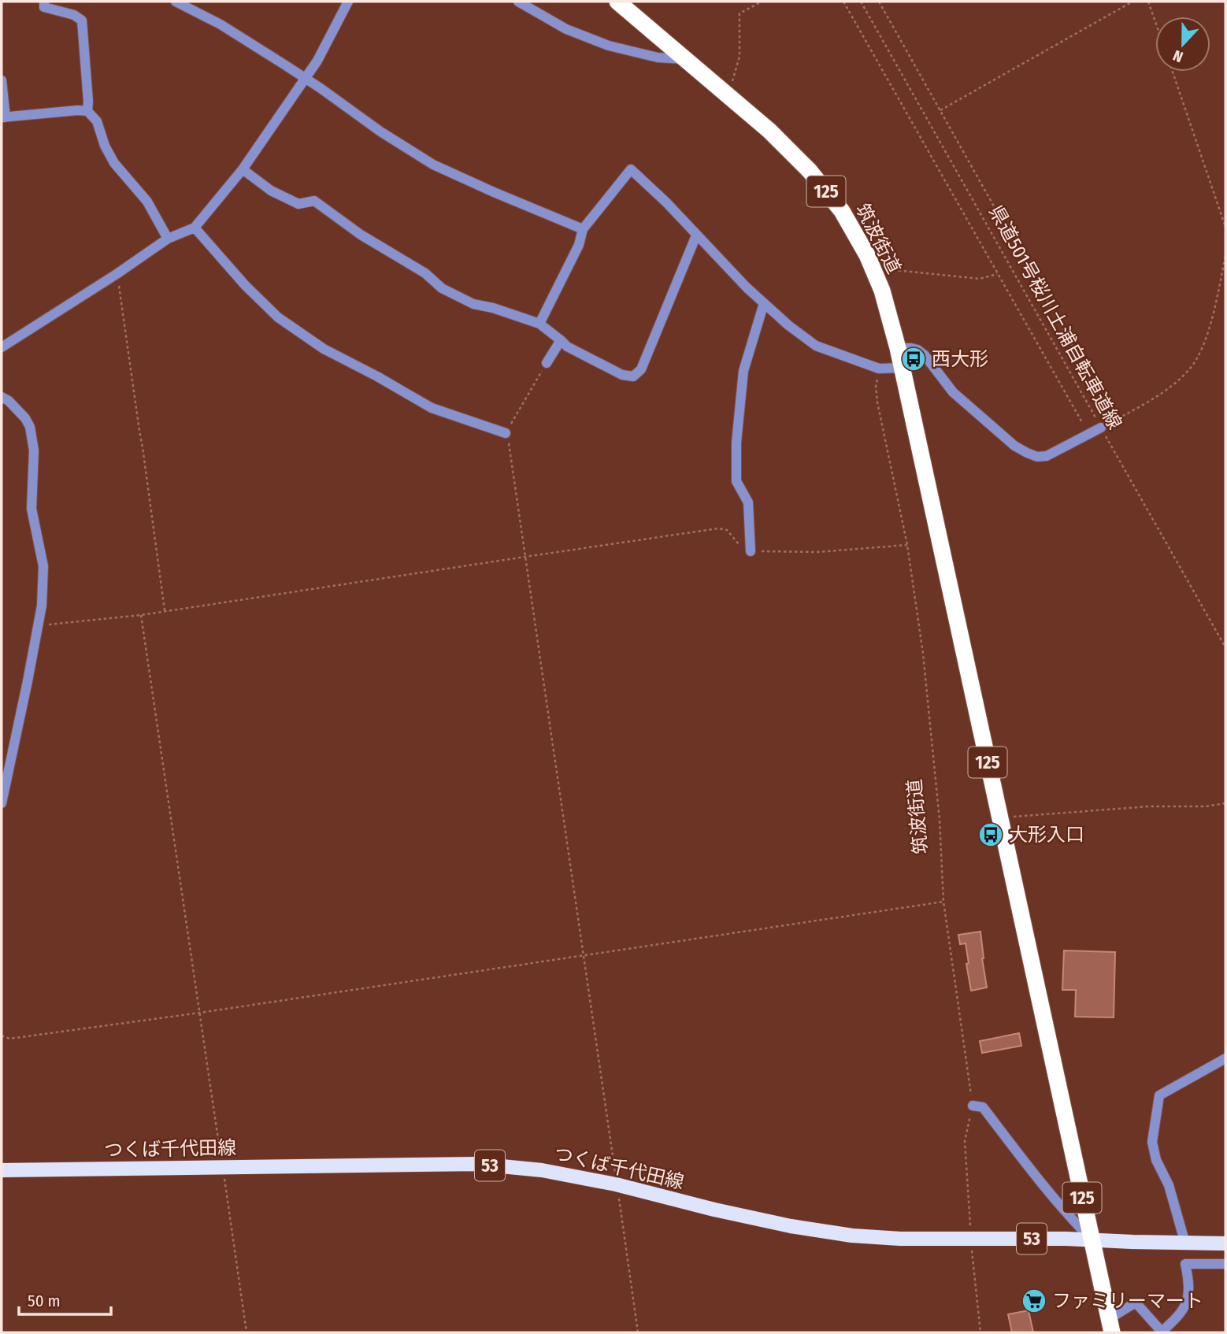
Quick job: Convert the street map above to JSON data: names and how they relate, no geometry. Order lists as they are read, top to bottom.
{
  "streets": {
    "highway": ["125", "筑波街道"],
    "main road": ["つくば千代田線", "53"],
    "path": ["県道501号桜川土浦自転車道線"]
  },
  "crossings": [
    ["筑波街道", "つくば千代田線"]
  ],
  "places": {
    "bus stop": ["西大形", "大形入口"],
    "supermarket": ["ファミリーマート"]
  },
  "scale_bar": "50 m",
  "north": "bottom"
}
